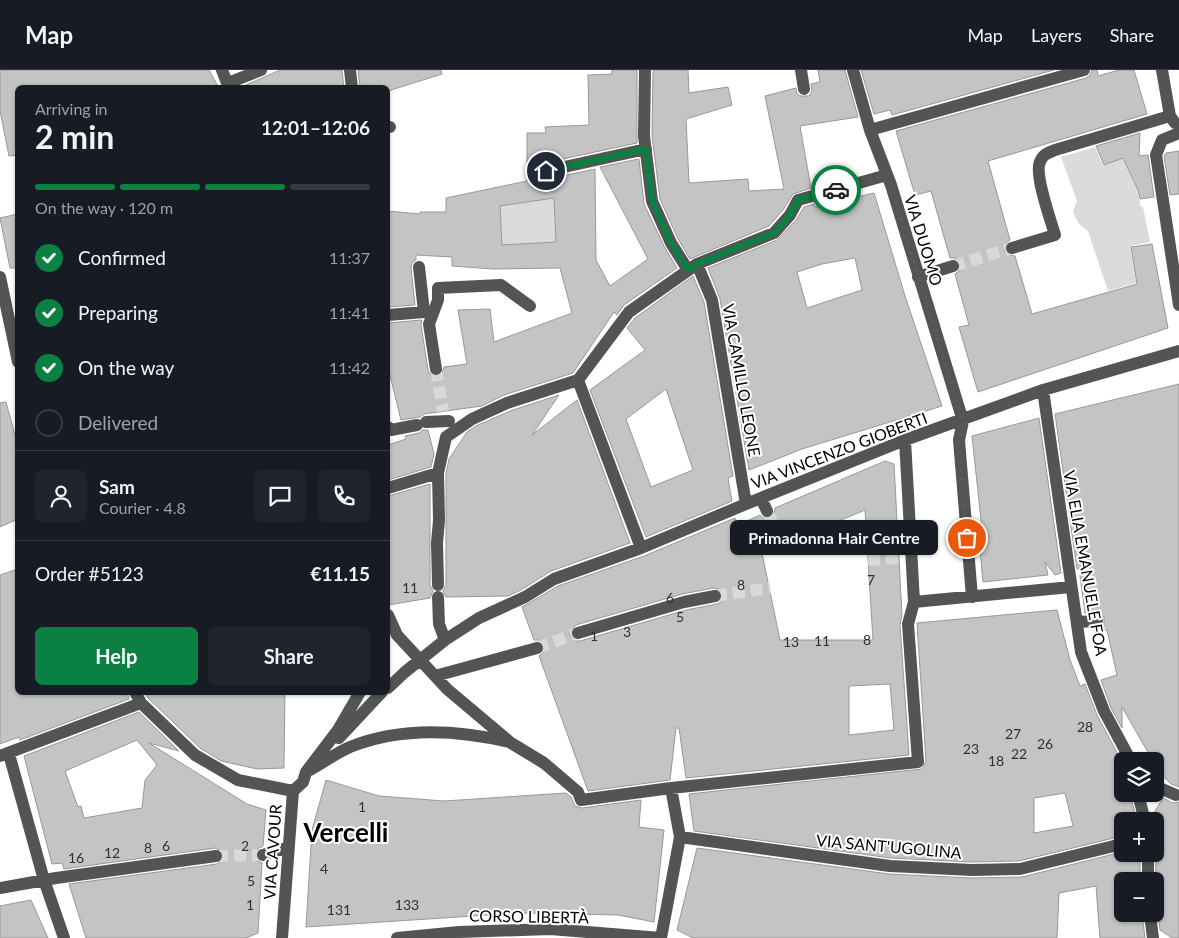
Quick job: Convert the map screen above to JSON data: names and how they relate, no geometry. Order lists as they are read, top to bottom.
{
  "streets": {
    "street": [
      "VIA DUOMO",
      "VIA CAMILLO LEONE",
      "VIA VINCENZO GIOBERTI",
      "VIA ELIA EMANUELE FOA",
      "VIA SANT'UGOLINA",
      "VIA CAVOUR",
      "CORSO LIBERTÀ"
    ]
  },
  "crossings": [
    ["VIA DUOMO", "VIA VINCENZO GIOBERTI"],
    ["VIA CAMILLO LEONE", "VIA VINCENZO GIOBERTI"],
    ["VIA VINCENZO GIOBERTI", "VIA ELIA EMANUELE FOA"]
  ],
  "districts": ["Vercelli"],
  "places": ["Primadonna Hair Centre"],
  "house_numbers": [
    "7",
    "8",
    "11",
    "6",
    "5",
    "3",
    "1",
    "8",
    "11",
    "13",
    "28",
    "27",
    "26",
    "23",
    "22",
    "18",
    "1",
    "6",
    "2",
    "8",
    "12",
    "16",
    "4",
    "5",
    "1",
    "133",
    "131"
  ],
  "page": {
    "header": "Map",
    "nav": ["Map", "Layers", "Share"],
    "heading": ["2 min", "Arriving in", "12:01–12:06"],
    "panel": [
      "Sam",
      "Courier · 4.8",
      "Order #5123",
      "€11.15"
    ],
    "bar": "On the way · 120 m",
    "list": [
      ["Confirmed", "11:37"],
      ["Preparing", "11:41"],
      ["On the way", "11:42"],
      "Delivered"
    ],
    "bubble": "Primadonna Hair Centre",
    "buttons": ["Help", "Share"],
    "map_buttons": ["+", "−"]
  }
}
